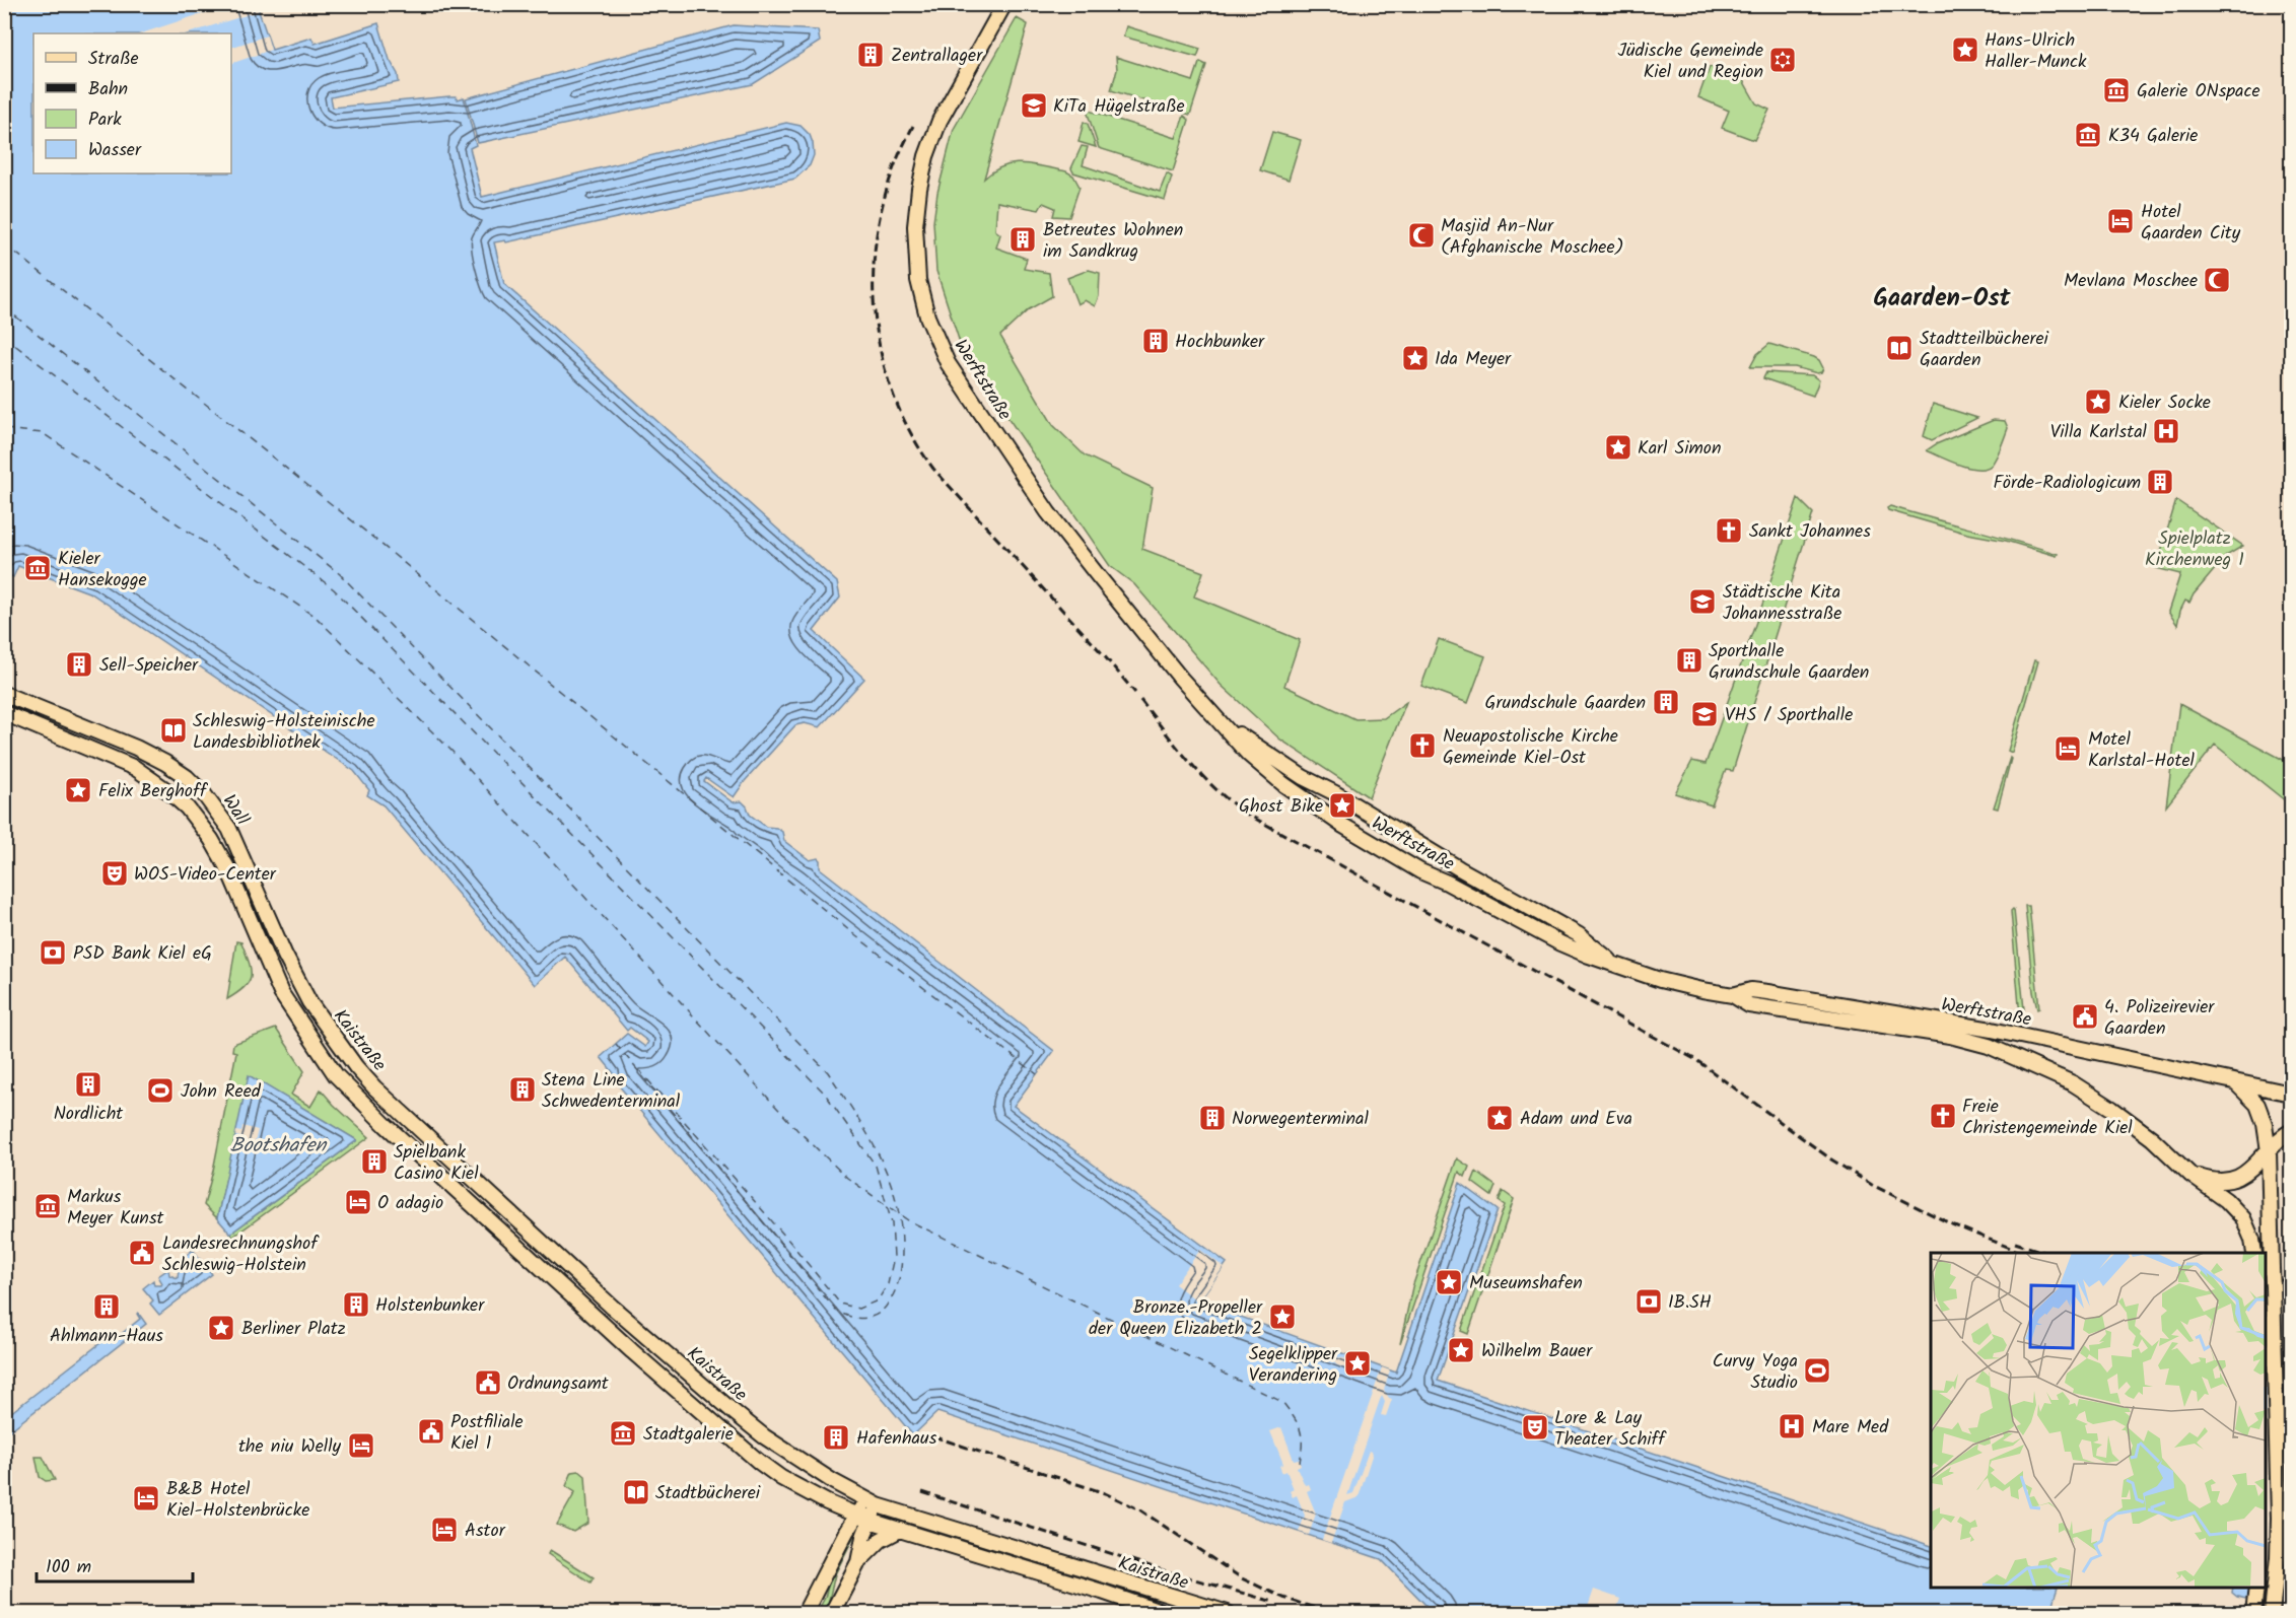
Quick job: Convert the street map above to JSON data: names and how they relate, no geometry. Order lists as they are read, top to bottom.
{
  "streets": {
    "main road": ["Werftstraße", "Wall", "Kaistraße"]
  },
  "crossings": [
    ["Wall", "Kaistraße"]
  ],
  "districts": ["Gaarden-Ost"],
  "water": ["Bootshafen"],
  "parks": ["Spielplatz Kirchenweg 1"],
  "places": {
    "place": [
      "Hans-Ulrich Haller-Munck",
      "Ida Meyer",
      "Kieler Socke",
      "Karl Simon",
      "Felix Berghoff",
      "Ghost Bike",
      "Adam und Eva",
      "Museumshafen",
      "Bronze.-Propeller der Queen Elizabeth 2",
      "Berliner Platz",
      "Wilhelm Bauer",
      "Segelklipper Verandering"
    ],
    "building": [
      "Zentrallager",
      "Betreutes Wohnen im Sandkrug",
      "Hochbunker",
      "Förde-Radiologicum",
      "Sporthalle Grundschule Gaarden",
      "Sell-Speicher",
      "Grundschule Gaarden",
      "Nordlicht",
      "Stena Line Schwedenterminal",
      "Norwegenterminal",
      "Spielbank Casino Kiel",
      "Holstenbunker",
      "Ahlmann-Haus",
      "Hafenhaus"
    ],
    "synagogue": ["Jüdische Gemeinde Kiel und Region"],
    "museum": [
      "Galerie ONspace",
      "K34 Galerie",
      "Kieler Hansekogge",
      "Markus Meyer Kunst",
      "Stadtgalerie"
    ],
    "school or university": ["KiTa Hügelstraße", "Städtische Kita Johannesstraße", "VHS / Sporthalle"],
    "hotel": [
      "Hotel Gaarden City",
      "Motel Karlstal-Hotel",
      "O adagio",
      "the niu Welly",
      "B&B Hotel Kiel-Holstenbrücke",
      "Astor"
    ],
    "mosque": ["Masjid An-Nur (Afghanische Moschee)", "Mevlana Moschee"],
    "library": ["Stadtteilbücherei Gaarden", "Schleswig-Holsteinische Landesbibliothek", "Stadtbücherei"],
    "hospital": ["Villa Karlstal", "Mare Med"],
    "church": ["Sankt Johannes", "Neuapostolische Kirche Gemeinde Kiel-Ost", "Freie Christengemeinde Kiel"],
    "theatre": ["WOS-Video-Center", "Lore & Lay Theater Schiff"],
    "bank": ["PSD Bank Kiel eG", "IB.SH"],
    "public building": [
      "4. Polizeirevier Gaarden",
      "Landesrechnungshof Schleswig-Holstein",
      "Ordnungsamt",
      "Postfiliale Kiel 1"
    ],
    "sports": ["John Reed", "Curvy Yoga Studio"]
  },
  "legend": [
    "Straße",
    "Bahn",
    "Park",
    "Wasser"
  ],
  "scale_bar": "100 m"
}
